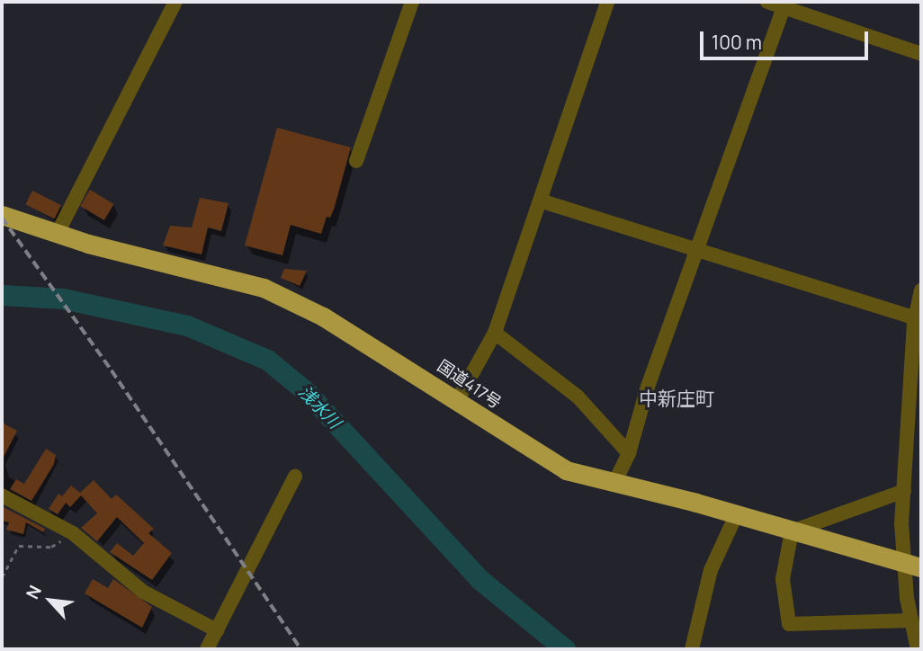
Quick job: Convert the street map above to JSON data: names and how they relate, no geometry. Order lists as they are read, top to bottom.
{
  "streets": {
    "highway": ["国道417号"]
  },
  "districts": ["中新庄町"],
  "water": ["浅水川"],
  "scale_bar": "100 m",
  "north": "top left"
}
